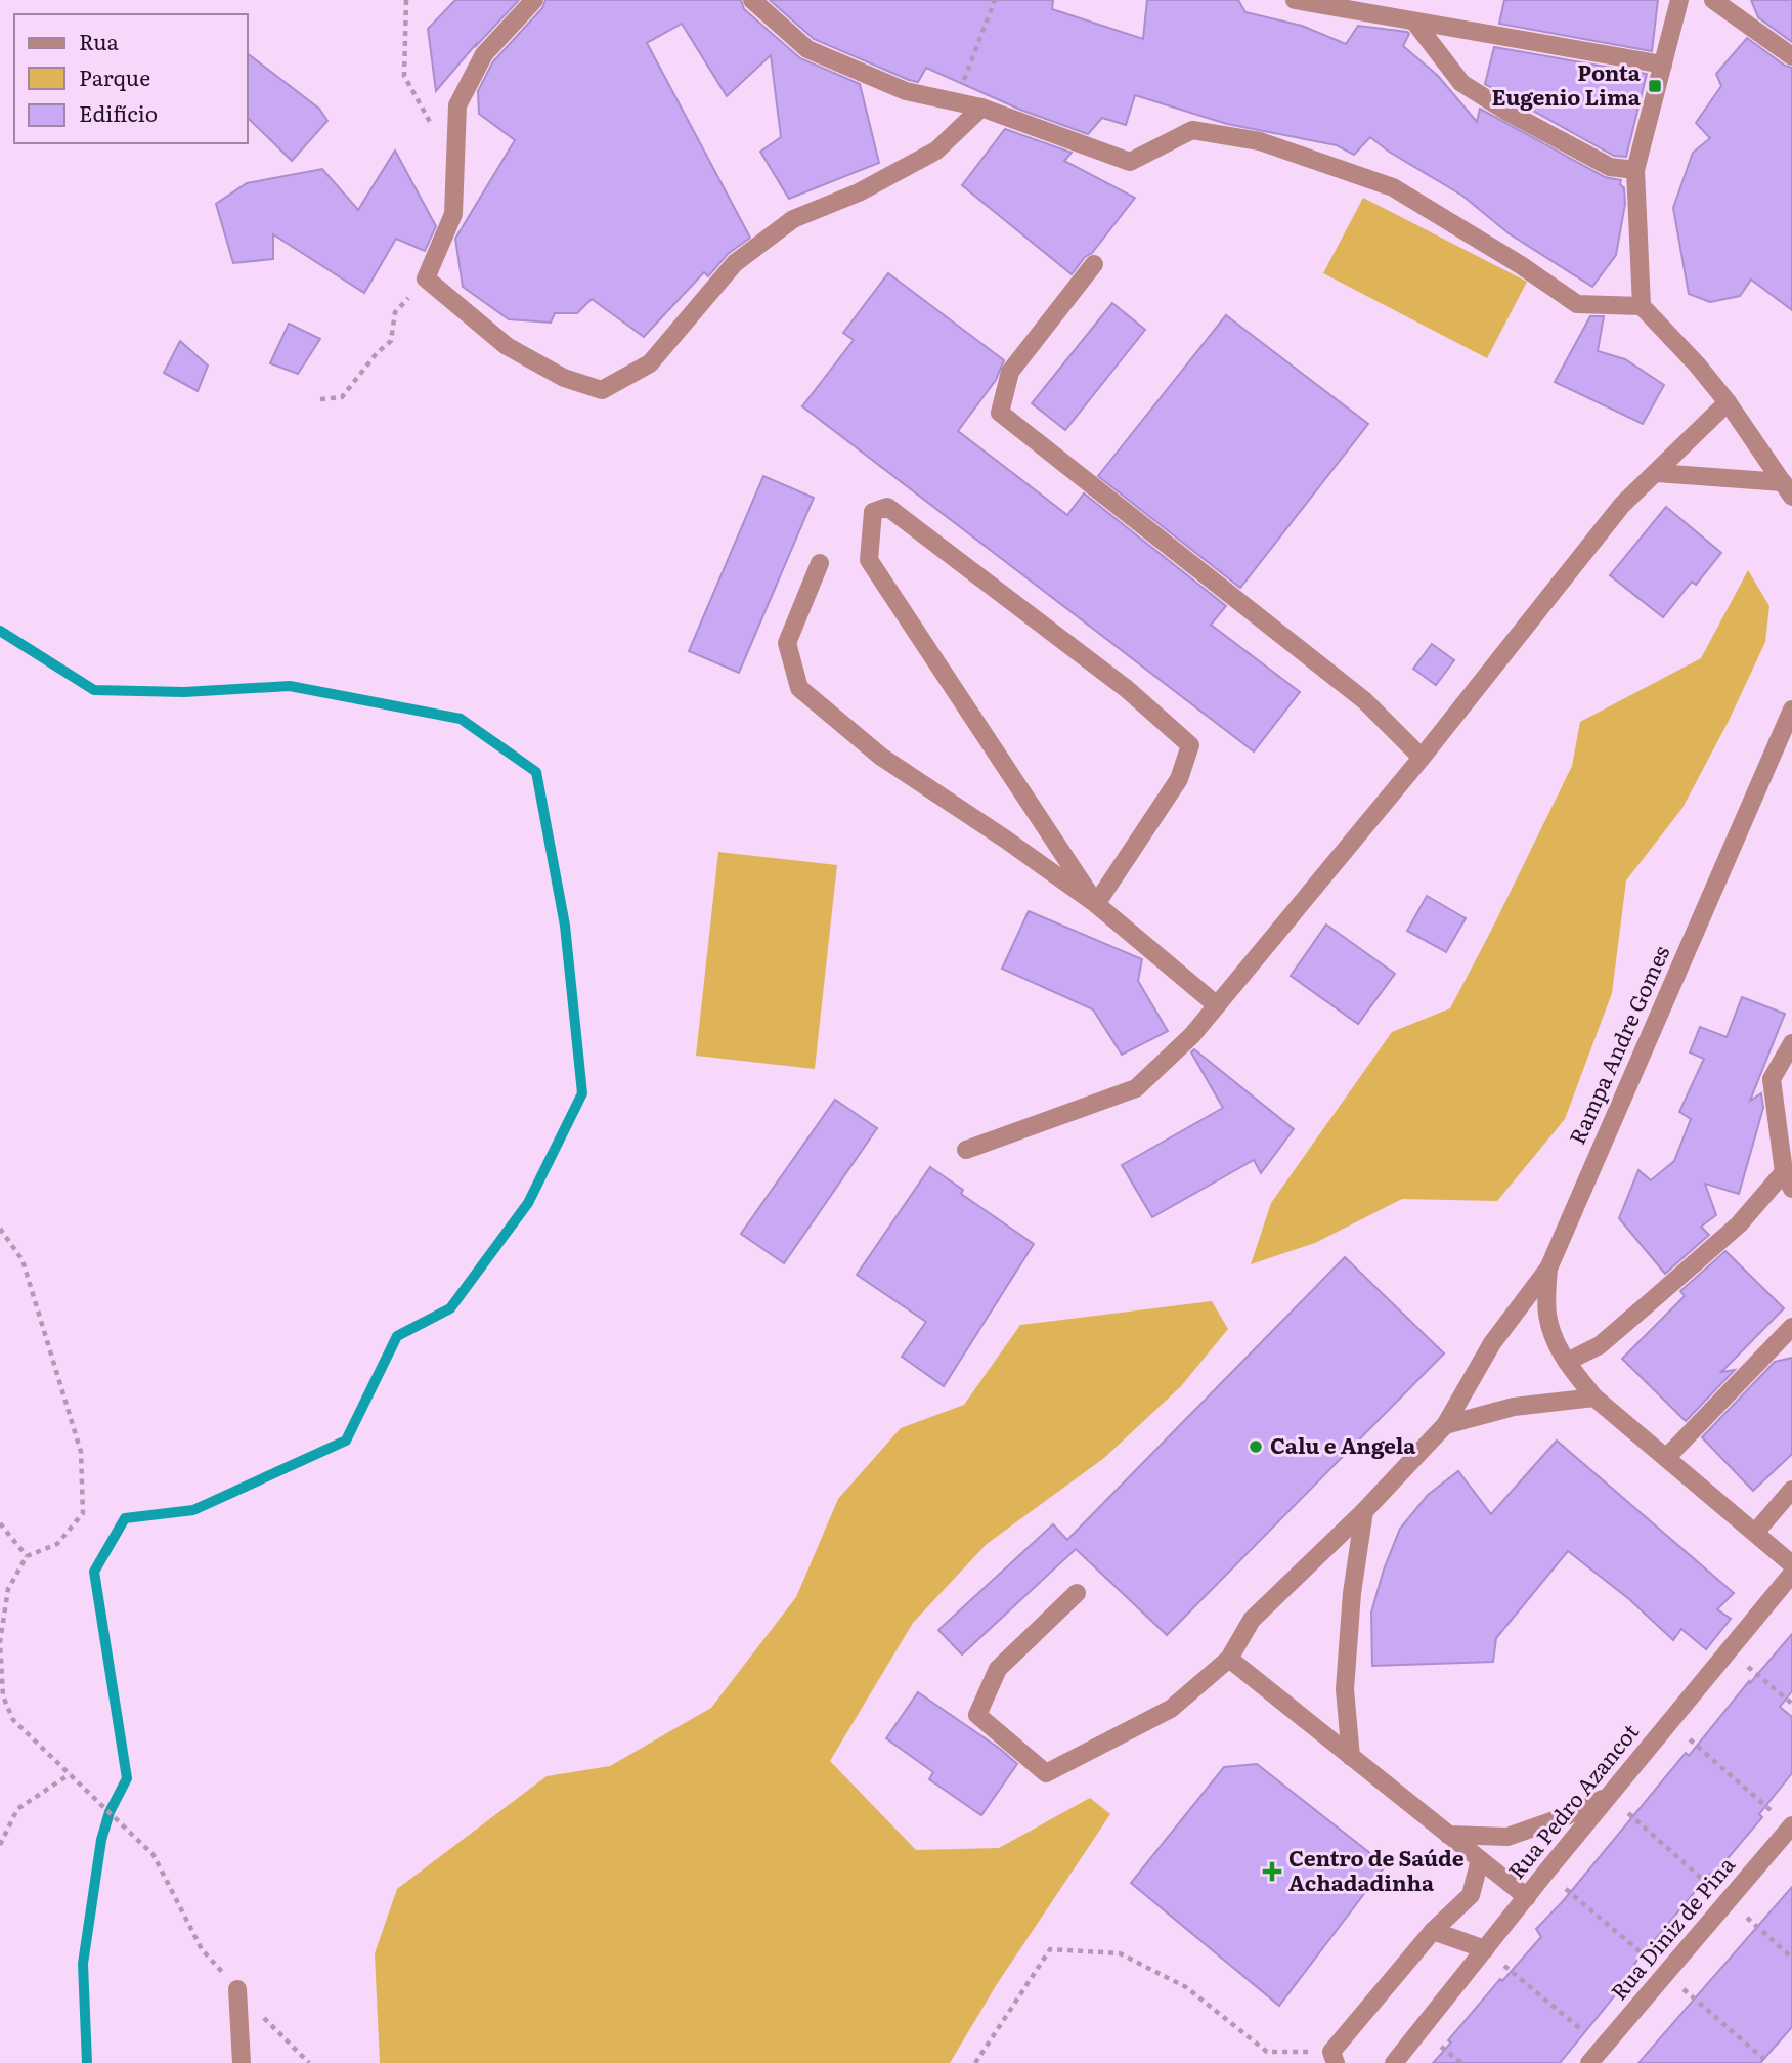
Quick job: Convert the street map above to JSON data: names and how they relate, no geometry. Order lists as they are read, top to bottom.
{
  "streets": {
    "street": ["Rampa Andre Gomes", "Rua Pedro Azancot", "Rua Diniz de Pina"]
  },
  "places": {
    "transit": ["Ponta Eugenio Lima"],
    "other": ["Calu e Angela"],
    "health": ["Centro de Saúde Achadadinha"]
  },
  "legend": ["Rua", "Parque", "Edifício"]
}
